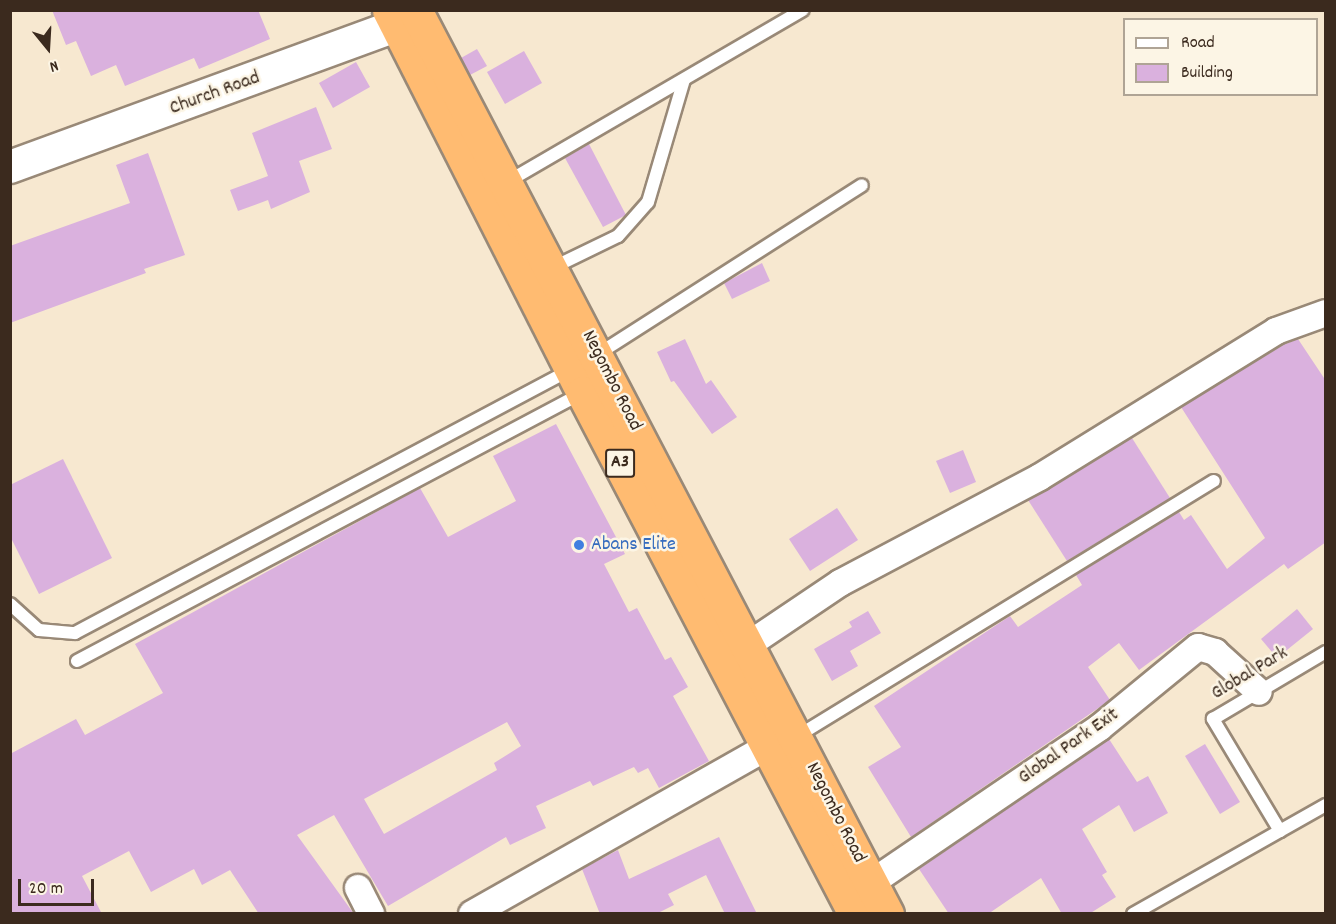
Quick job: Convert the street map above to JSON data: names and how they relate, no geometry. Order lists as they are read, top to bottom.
{
  "streets": {
    "highway": ["Negombo Road", "A3"],
    "street": ["Church Road", "Global Park Exit"],
    "lane": ["Global Park"]
  },
  "crossings": [
    ["Church Road", "Negombo Road"],
    ["Negombo Road", "Global Park Exit"],
    ["Global Park", "Global Park Exit"]
  ],
  "places": ["Abans Elite"],
  "legend": ["Road", "Building"],
  "scale_bar": "20 m",
  "north": "bottom"
}
